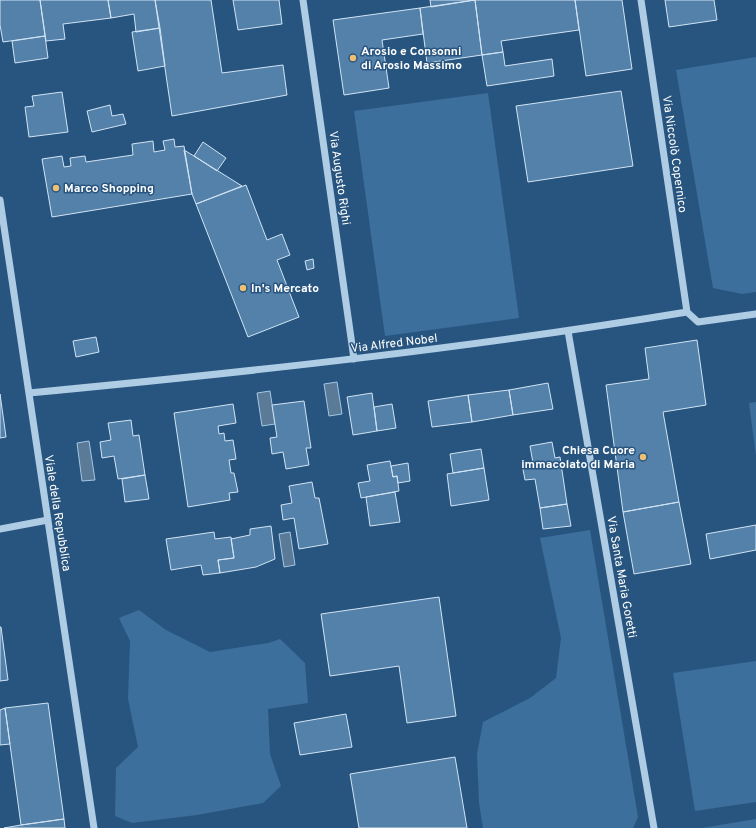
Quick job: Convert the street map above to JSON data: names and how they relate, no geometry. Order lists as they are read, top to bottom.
{
  "streets": {
    "street": [
      "Via Niccolò Copernico",
      "Via Augusto Righi",
      "Via Alfred Nobel",
      "Viale della Repubblica",
      "Via Santa Maria Goretti"
    ]
  },
  "crossings": [
    ["Via Niccolò Copernico", "Via Alfred Nobel"],
    ["Via Augusto Righi", "Via Alfred Nobel"],
    ["Via Alfred Nobel", "Viale della Repubblica"],
    ["Via Alfred Nobel", "Via Santa Maria Goretti"]
  ],
  "places": [
    "Arosio e Consonni di Arosio Massimo",
    "Marco Shopping",
    "In's Mercato",
    "Chiesa Cuore immacolato di Maria"
  ]
}
